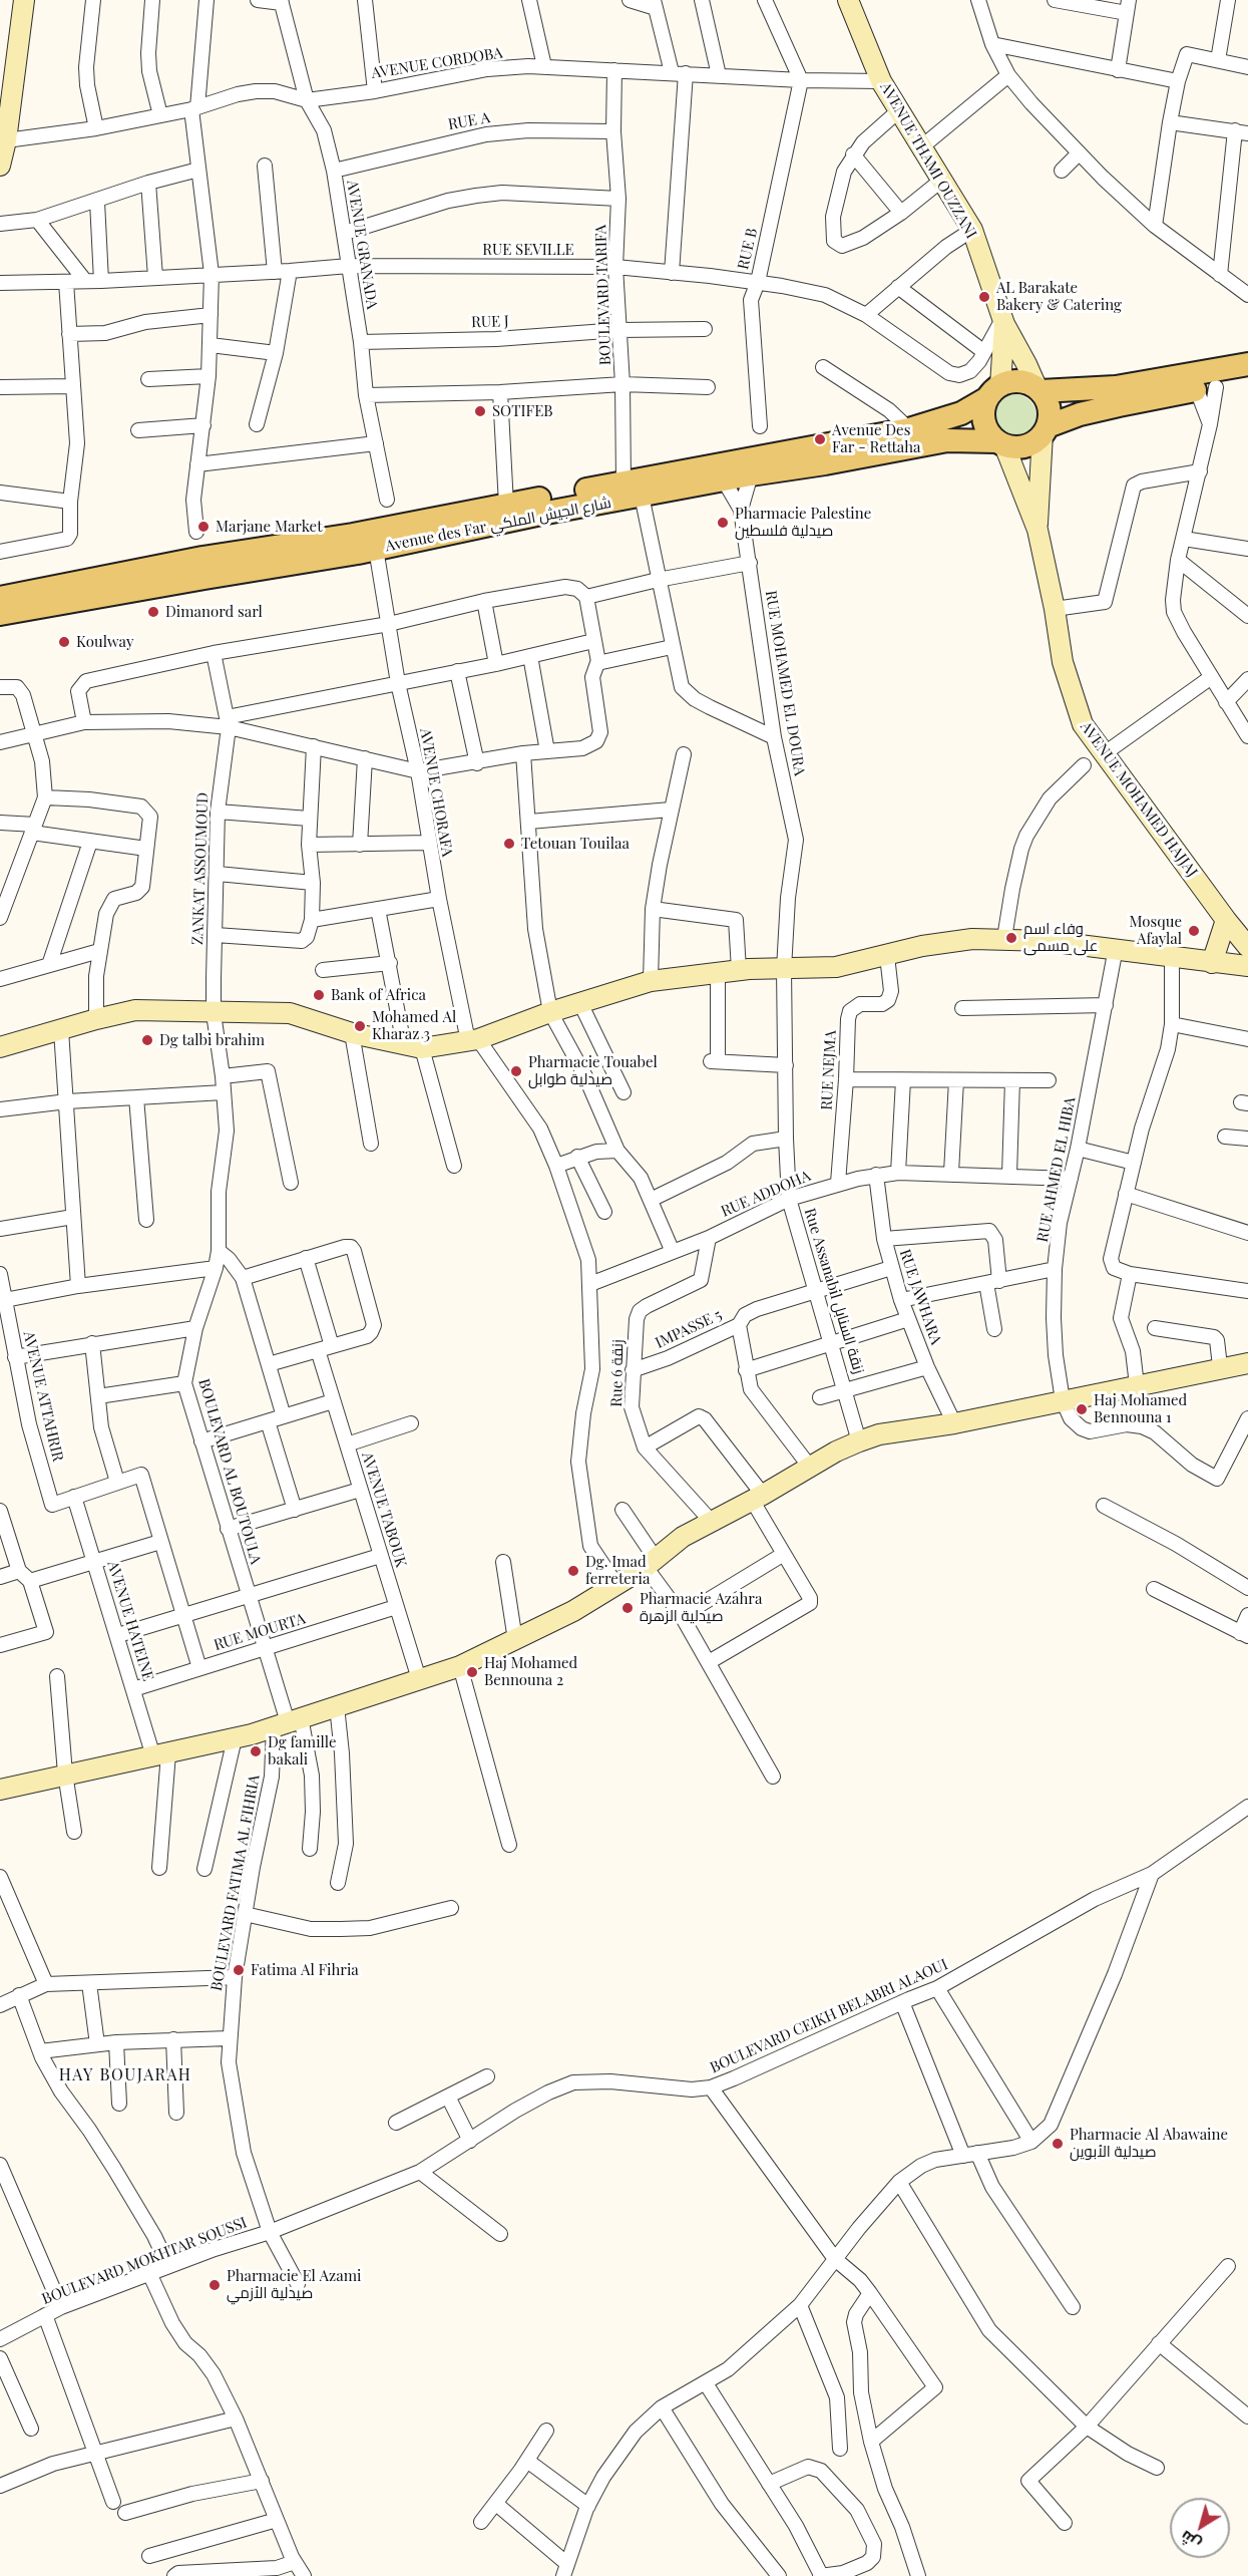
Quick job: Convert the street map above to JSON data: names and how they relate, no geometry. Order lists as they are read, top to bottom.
{
  "streets": {
    "main road": ["Avenue des Far شارع الجيش الملكي"],
    "street": [
      "AVENUE CORDOBA",
      "RUE A",
      "AVENUE THAMI OUZZANI",
      "AVENUE GRANADA",
      "RUE B",
      "RUE SEVILLE",
      "BOULEVARD TARIFA",
      "RUE J",
      "RUE MOHAMED EL DOURA",
      "AVENUE CHORAFA",
      "AVENUE MOHAMED HAJJAJ",
      "ZANKAT ASSOUMOUD",
      "RUE NEJMA",
      "RUE AHMED EL HIBA",
      "RUE ADDOHA",
      "Rue Assanabil زنقة السنابل",
      "RUE JAWHARA",
      "IMPASSE 5",
      "Rue 6 زنقة",
      "AVENUE ATTAHRIR",
      "BOULEVARD AL BOUTOULA",
      "AVENUE TABOUK",
      "AVENUE HATEINE",
      "RUE MOURTA",
      "BOULEVARD FATIMA AL FIHRIA",
      "BOULEVARD CEIKH BELABRI ALAOUI",
      "BOULEVARD MOKHTAR SOUSSI"
    ]
  },
  "crossings": [
    ["AVENUE CORDOBA", "AVENUE THAMI OUZZANI"],
    ["AVENUE CORDOBA", "AVENUE GRANADA"],
    ["AVENUE CORDOBA", "RUE B"],
    ["AVENUE CORDOBA", "BOULEVARD TARIFA"],
    ["RUE A", "AVENUE GRANADA"],
    ["RUE A", "BOULEVARD TARIFA"],
    ["AVENUE THAMI OUZZANI", "RUE SEVILLE"],
    ["AVENUE THAMI OUZZANI", "Avenue des Far شارع الجيش الملكي"],
    ["AVENUE THAMI OUZZANI", "AVENUE MOHAMED HAJJAJ"],
    ["AVENUE GRANADA", "RUE SEVILLE"],
    ["AVENUE GRANADA", "RUE J"],
    ["RUE B", "RUE SEVILLE"],
    ["RUE SEVILLE", "BOULEVARD TARIFA"],
    ["BOULEVARD TARIFA", "RUE J"],
    ["BOULEVARD TARIFA", "Avenue des Far شارع الجيش الملكي"],
    ["BOULEVARD TARIFA", "RUE MOHAMED EL DOURA"],
    ["Avenue des Far شارع الجيش الملكي", "RUE MOHAMED EL DOURA"],
    ["Avenue des Far شارع الجيش الملكي", "AVENUE CHORAFA"],
    ["Avenue des Far شارع الجيش الملكي", "AVENUE MOHAMED HAJJAJ"],
    ["RUE MOHAMED EL DOURA", "Rue Assanabil زنقة السنابل"],
    ["ZANKAT ASSOUMOUD", "BOULEVARD AL BOUTOULA"],
    ["RUE NEJMA", "RUE ADDOHA"],
    ["RUE AHMED EL HIBA", "RUE ADDOHA"],
    ["RUE ADDOHA", "Rue Assanabil زنقة السنابل"],
    ["RUE ADDOHA", "RUE JAWHARA"],
    ["RUE ADDOHA", "Rue 6 زنقة"],
    ["Rue Assanabil زنقة السنابل", "IMPASSE 5"],
    ["RUE JAWHARA", "IMPASSE 5"],
    ["IMPASSE 5", "Rue 6 زنقة"],
    ["AVENUE ATTAHRIR", "AVENUE HATEINE"],
    ["BOULEVARD AL BOUTOULA", "RUE MOURTA"],
    ["BOULEVARD AL BOUTOULA", "BOULEVARD FATIMA AL FIHRIA"],
    ["AVENUE TABOUK", "RUE MOURTA"],
    ["AVENUE HATEINE", "RUE MOURTA"],
    ["BOULEVARD FATIMA AL FIHRIA", "BOULEVARD CEIKH BELABRI ALAOUI"],
    ["BOULEVARD FATIMA AL FIHRIA", "BOULEVARD MOKHTAR SOUSSI"],
    ["BOULEVARD CEIKH BELABRI ALAOUI", "BOULEVARD MOKHTAR SOUSSI"]
  ],
  "districts": ["HAY BOUJARAH"],
  "places": [
    "AL Barakate Bakery & Catering",
    "SOTIFEB",
    "Avenue Des Far - Rettaha",
    "Pharmacie Palestine صيدلية فلسطين",
    "Marjane Market",
    "Dimanord sarl",
    "Koulway",
    "Tetouan Touilaa",
    "Mosque Afaylal",
    "وفاء اسم على مسمى",
    "Bank of Africa",
    "Mohamed Al Kharaz 3",
    "Dg talbi brahim",
    "Pharmacie Touabel صيدلية طوابل",
    "Haj Mohamed Bennouna 1",
    "Dg. Imad ferreteria",
    "Pharmacie Azahra صيدلية الزهرة",
    "Haj Mohamed Bennouna 2",
    "Dg famille bakali",
    "Fatima Al Fihria",
    "Pharmacie Al Abawaine صيدلية الأبوين",
    "Pharmacie El Azami صيدلية الأزمي"
  ],
  "north": "bottom left"
}
